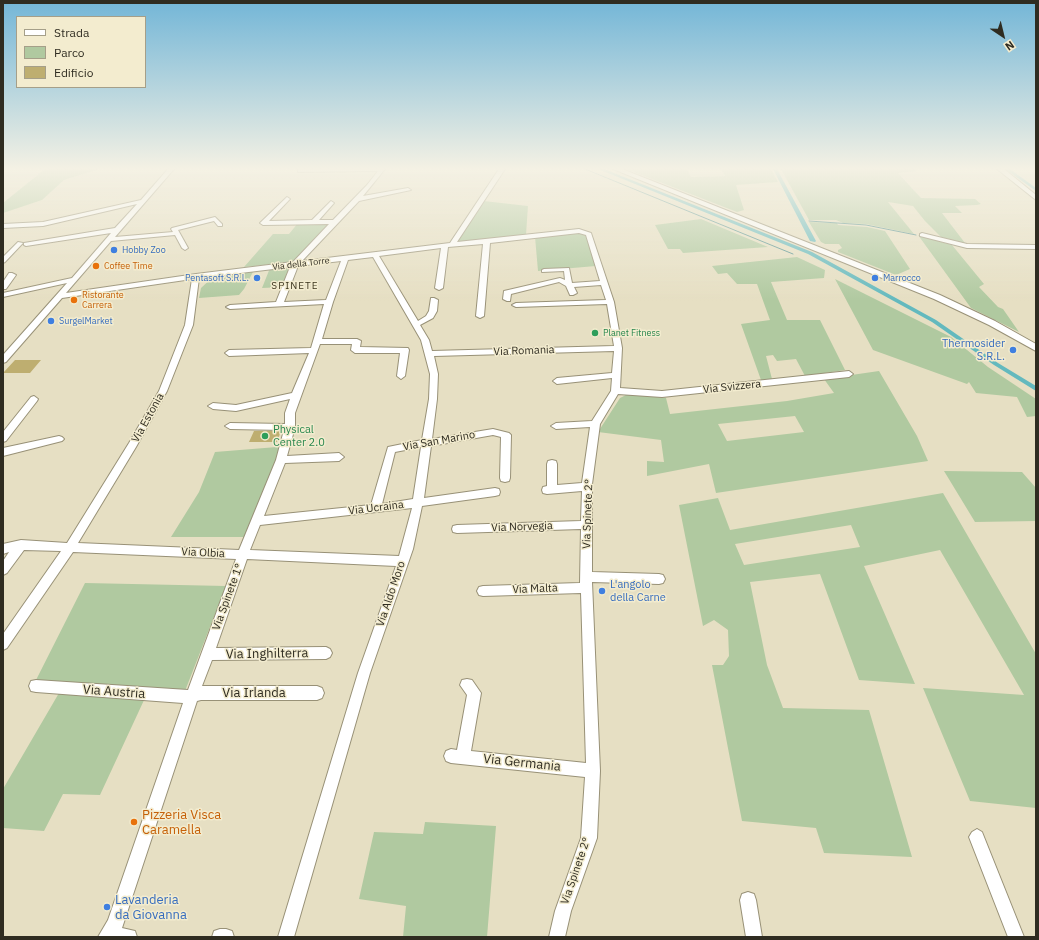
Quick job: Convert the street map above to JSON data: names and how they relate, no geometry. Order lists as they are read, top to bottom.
{
  "streets": {
    "street": [
      "Via della Torre",
      "Via Romania",
      "Via Svizzera",
      "Via Estonia",
      "Via San Marino",
      "Via Ucraina",
      "Via Spinete 2°",
      "Via Norvegia",
      "Via Olbia",
      "Via Malta",
      "Via Aldo Moro",
      "Via Spinete 1°",
      "Via Inghilterra",
      "Via Austria",
      "Via Irlanda",
      "Via Germania"
    ]
  },
  "crossings": [
    ["Via della Torre", "Via Estonia"],
    ["Via della Torre", "Via Spinete 2°"],
    ["Via della Torre", "Via Aldo Moro"],
    ["Via della Torre", "Via Spinete 1°"],
    ["Via Romania", "Via Spinete 2°"],
    ["Via Romania", "Via Aldo Moro"],
    ["Via Svizzera", "Via Spinete 2°"],
    ["Via Estonia", "Via Olbia"],
    ["Via San Marino", "Via Ucraina"],
    ["Via San Marino", "Via Aldo Moro"],
    ["Via Ucraina", "Via Aldo Moro"],
    ["Via Ucraina", "Via Spinete 1°"],
    ["Via Spinete 2°", "Via Norvegia"],
    ["Via Spinete 2°", "Via Malta"],
    ["Via Spinete 2°", "Via Germania"],
    ["Via Olbia", "Via Aldo Moro"],
    ["Via Olbia", "Via Spinete 1°"],
    ["Via Spinete 1°", "Via Inghilterra"],
    ["Via Spinete 1°", "Via Austria"],
    ["Via Spinete 1°", "Via Irlanda"],
    ["Via Austria", "Via Irlanda"]
  ],
  "districts": ["SPINETE"],
  "places": [
    "Hobby Zoo",
    "Coffee Time",
    "Pentasoft S.R.L.",
    "Marrocco",
    "Ristorante Carrera",
    "SurgelMarket",
    "Planet Fitness",
    "Thermosider S.R.L.",
    "Physical Center 2.0",
    "L'angolo della Carne",
    "Pizzeria Visca Caramella",
    "Lavanderia da Giovanna"
  ],
  "legend": ["Strada", "Parco", "Edificio"],
  "north": "bottom right"
}
